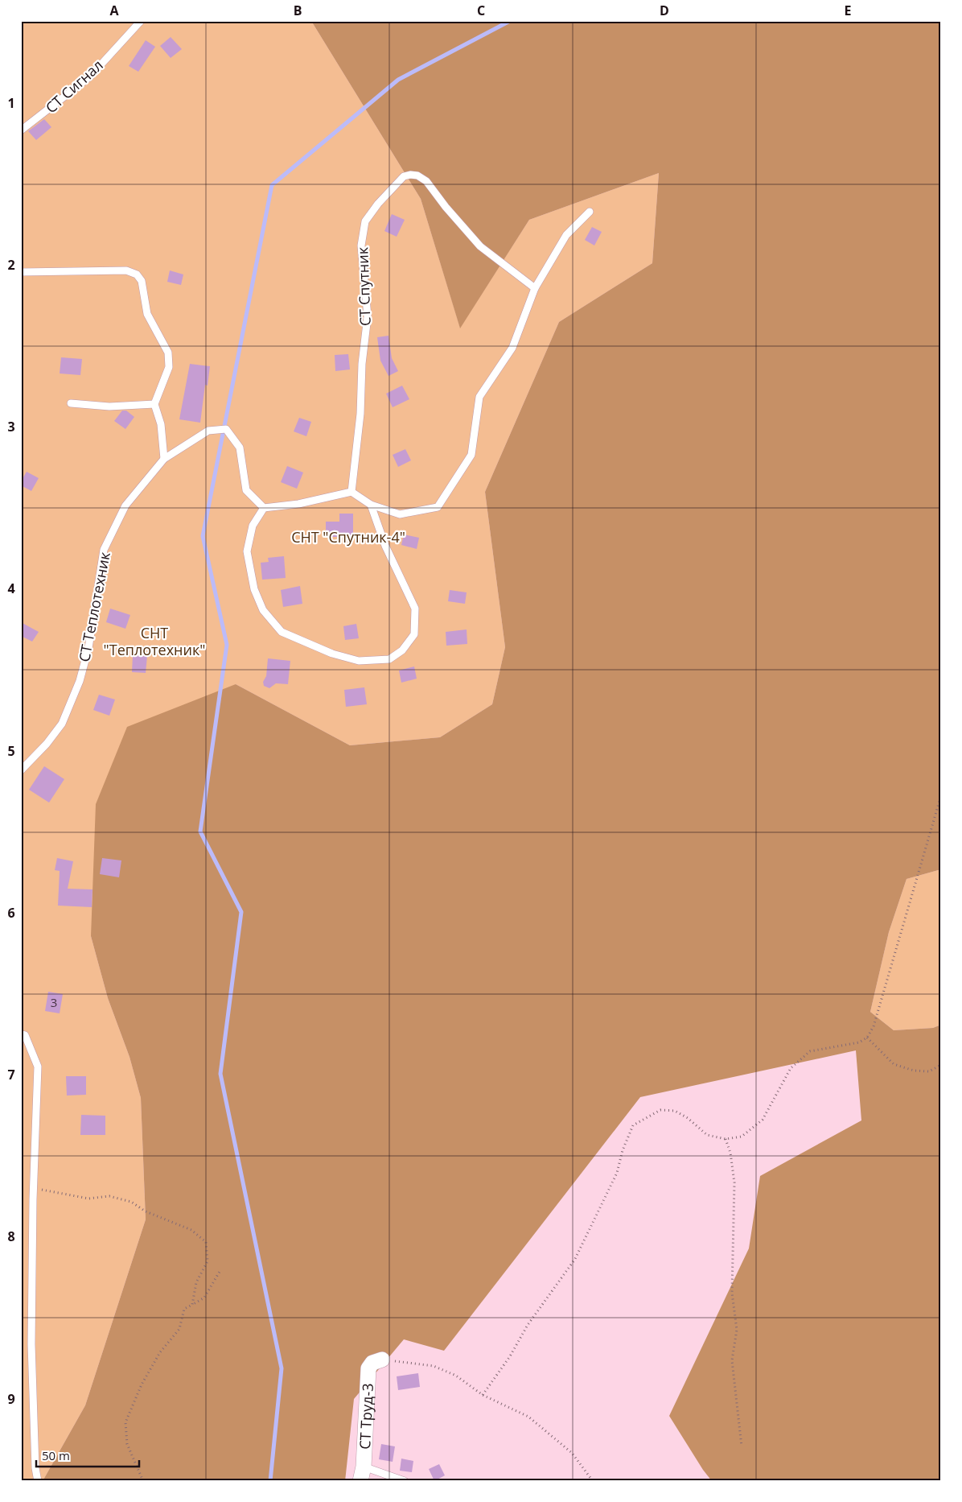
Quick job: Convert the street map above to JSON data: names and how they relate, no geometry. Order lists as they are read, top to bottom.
{
  "streets": {
    "street": ["СТ Труд-3"],
    "lane": ["СТ Сигнал", "СТ Спутник", "СТ Теплотехник"]
  },
  "parks": ["СНТ \"Спутник-4\"", "СНТ \"Теплотехник\""],
  "house_numbers": ["3"],
  "scale_bar": "50 m",
  "grid": {
    "columns": [
      "A",
      "B",
      "C",
      "D",
      "E"
    ],
    "rows": [
      "1",
      "2",
      "3",
      "4",
      "5",
      "6",
      "7",
      "8",
      "9"
    ]
  }
}
